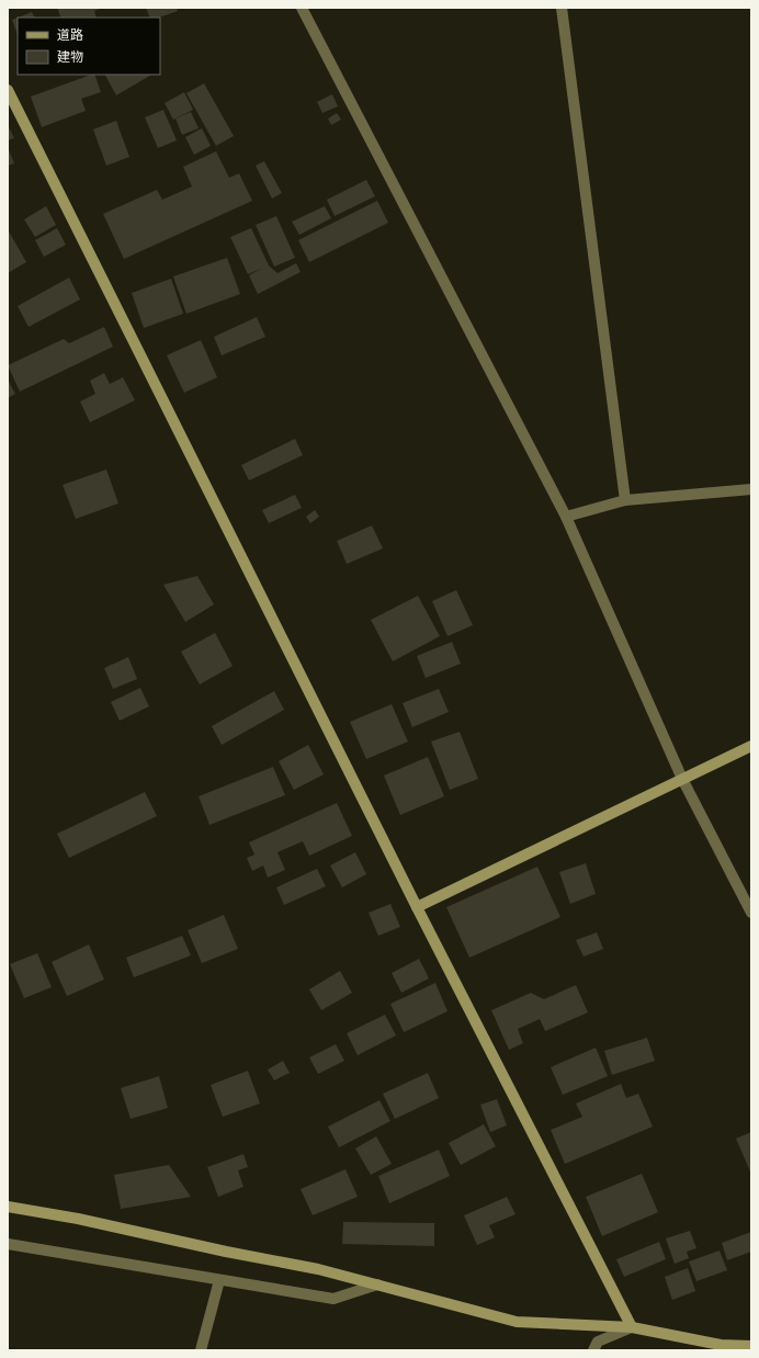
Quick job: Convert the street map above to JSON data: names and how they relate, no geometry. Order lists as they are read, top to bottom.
{
  "legend": ["道路", "建物"]
}
